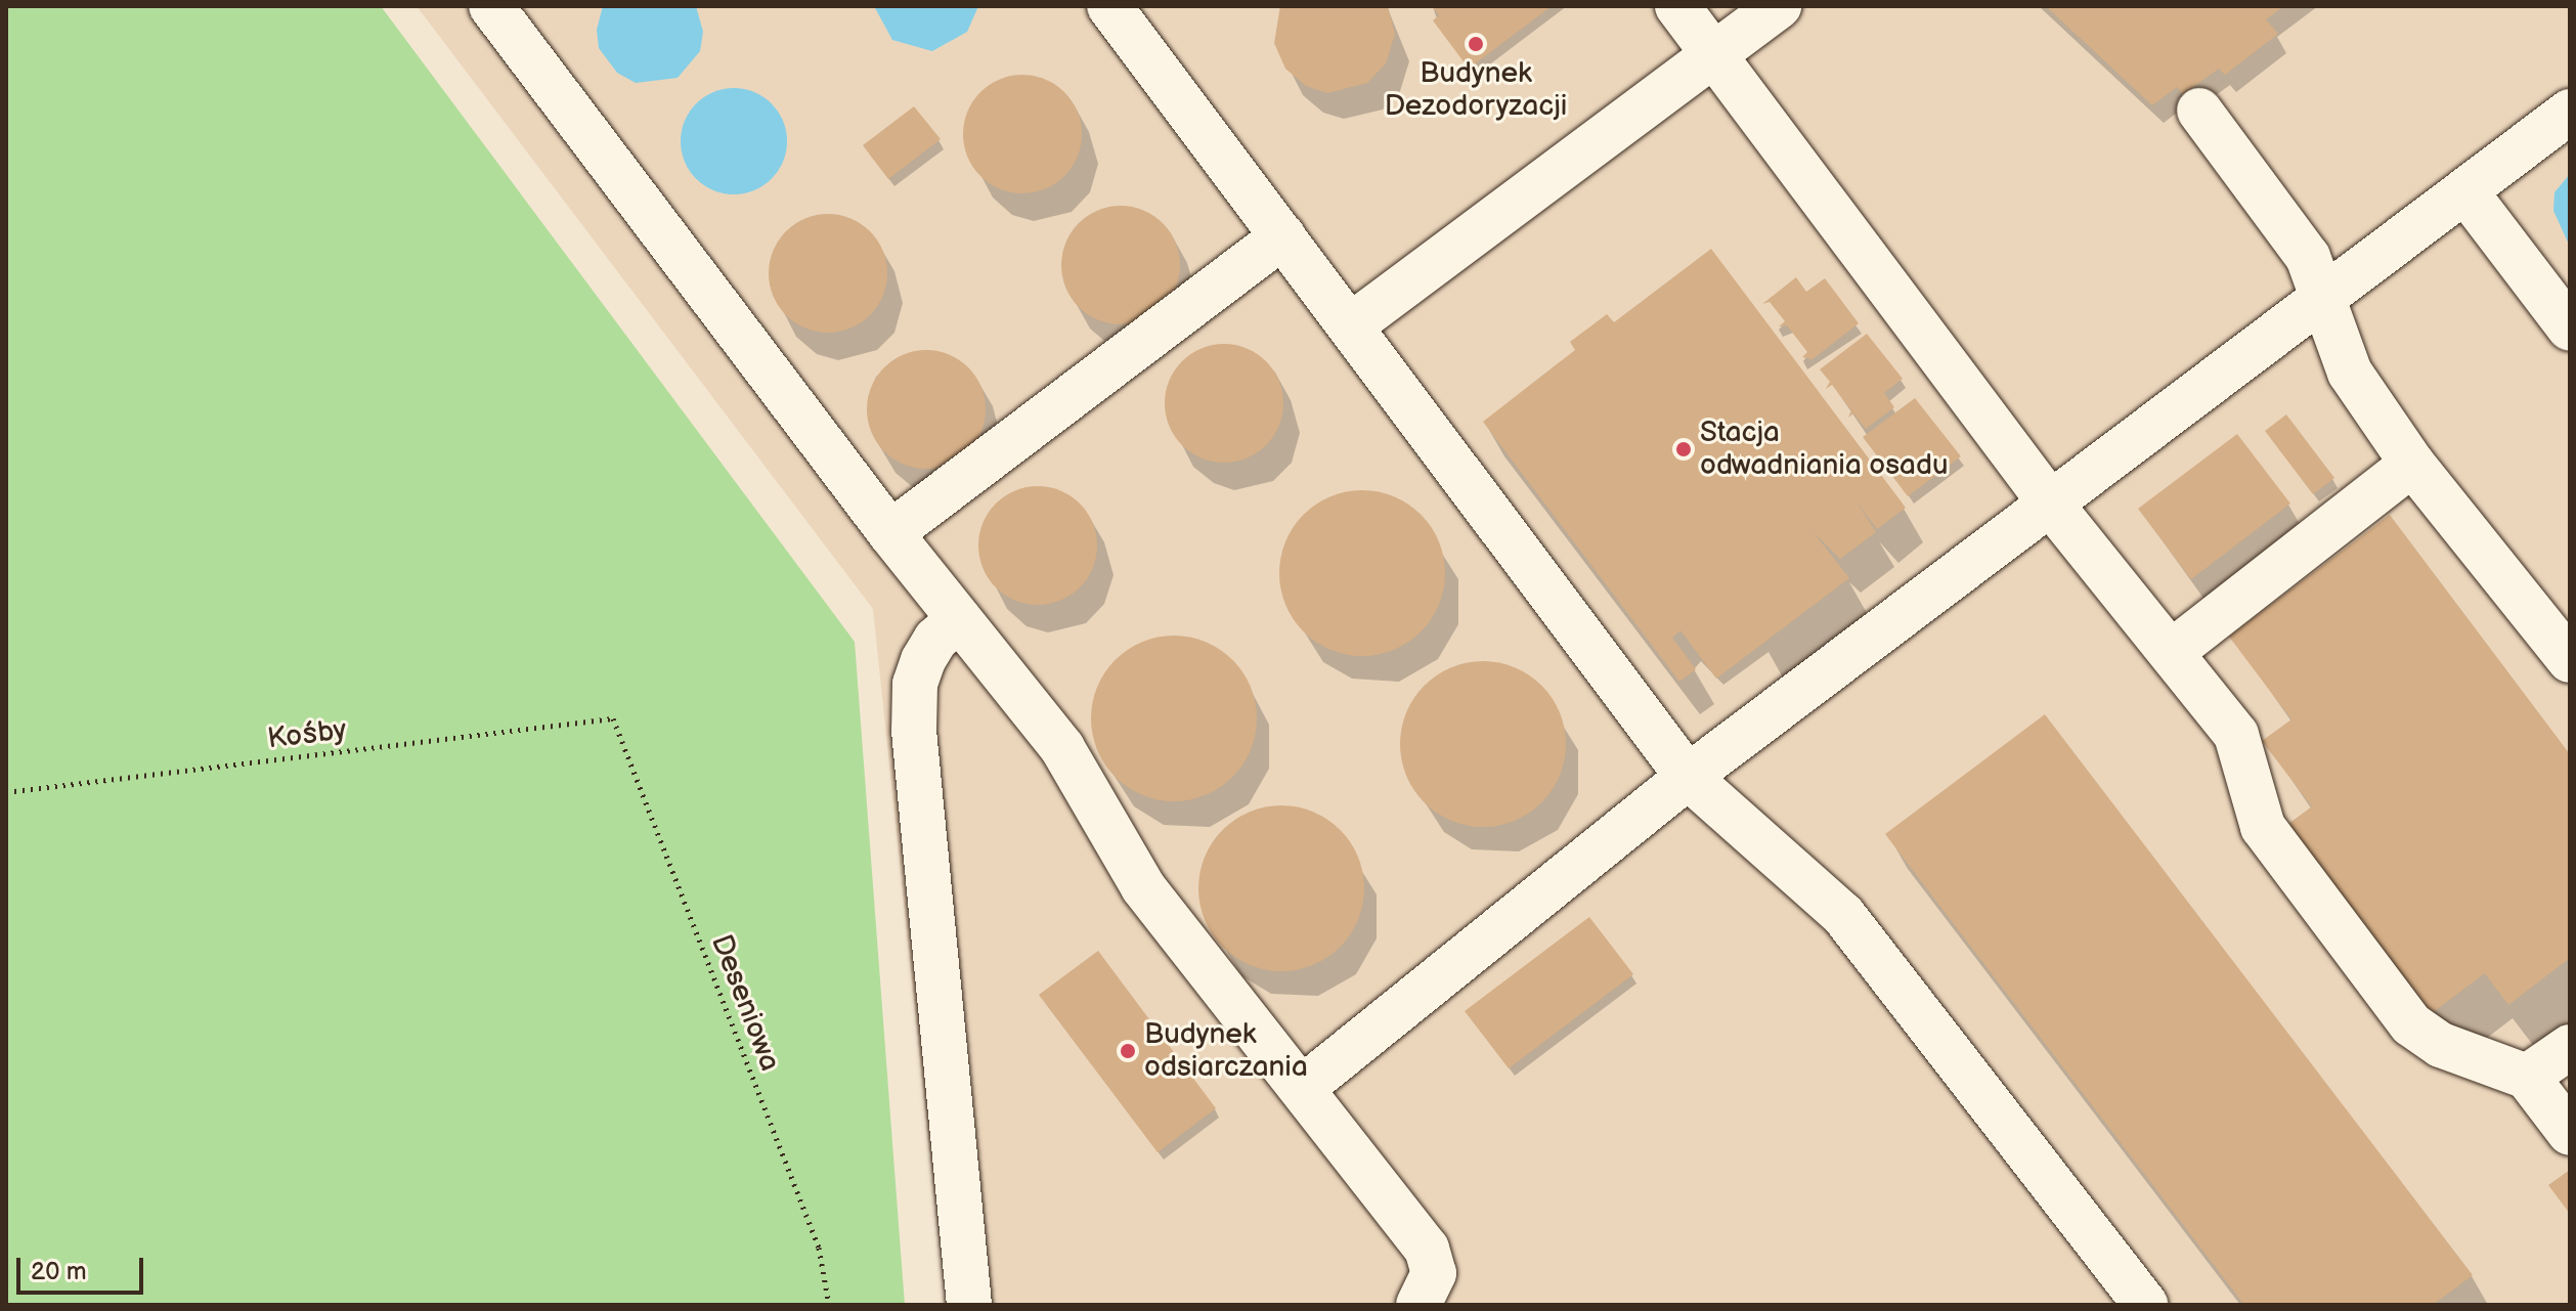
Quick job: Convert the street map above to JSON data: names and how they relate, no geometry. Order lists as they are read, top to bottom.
{
  "streets": {
    "path": ["Kośby", "Deseniowa"]
  },
  "crossings": [
    ["Kośby", "Deseniowa"]
  ],
  "places": ["Budynek Dezodoryzacji", "Stacja odwadniania osadu", "Budynek odsiarczania"],
  "scale_bar": "20 m"
}
